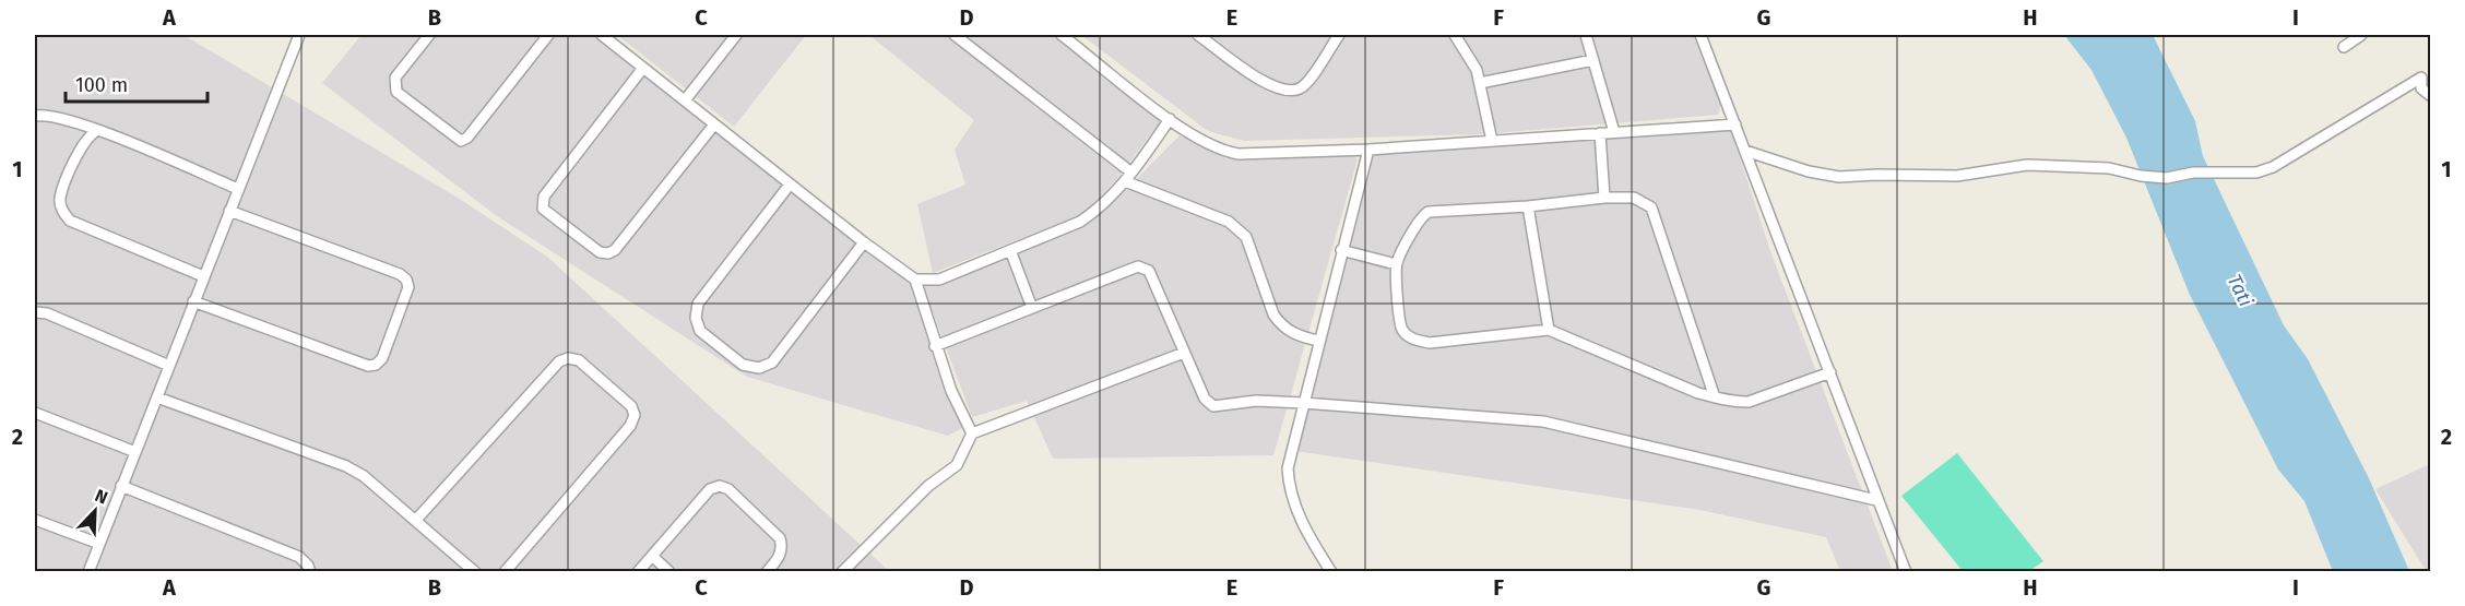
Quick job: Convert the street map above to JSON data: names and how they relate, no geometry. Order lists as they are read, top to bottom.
{
  "water": ["Tati"],
  "scale_bar": "100 m",
  "north": "top right",
  "grid": {
    "columns": [
      "A",
      "B",
      "C",
      "D",
      "E",
      "F",
      "G",
      "H",
      "I"
    ],
    "rows": ["1", "2"]
  }
}
